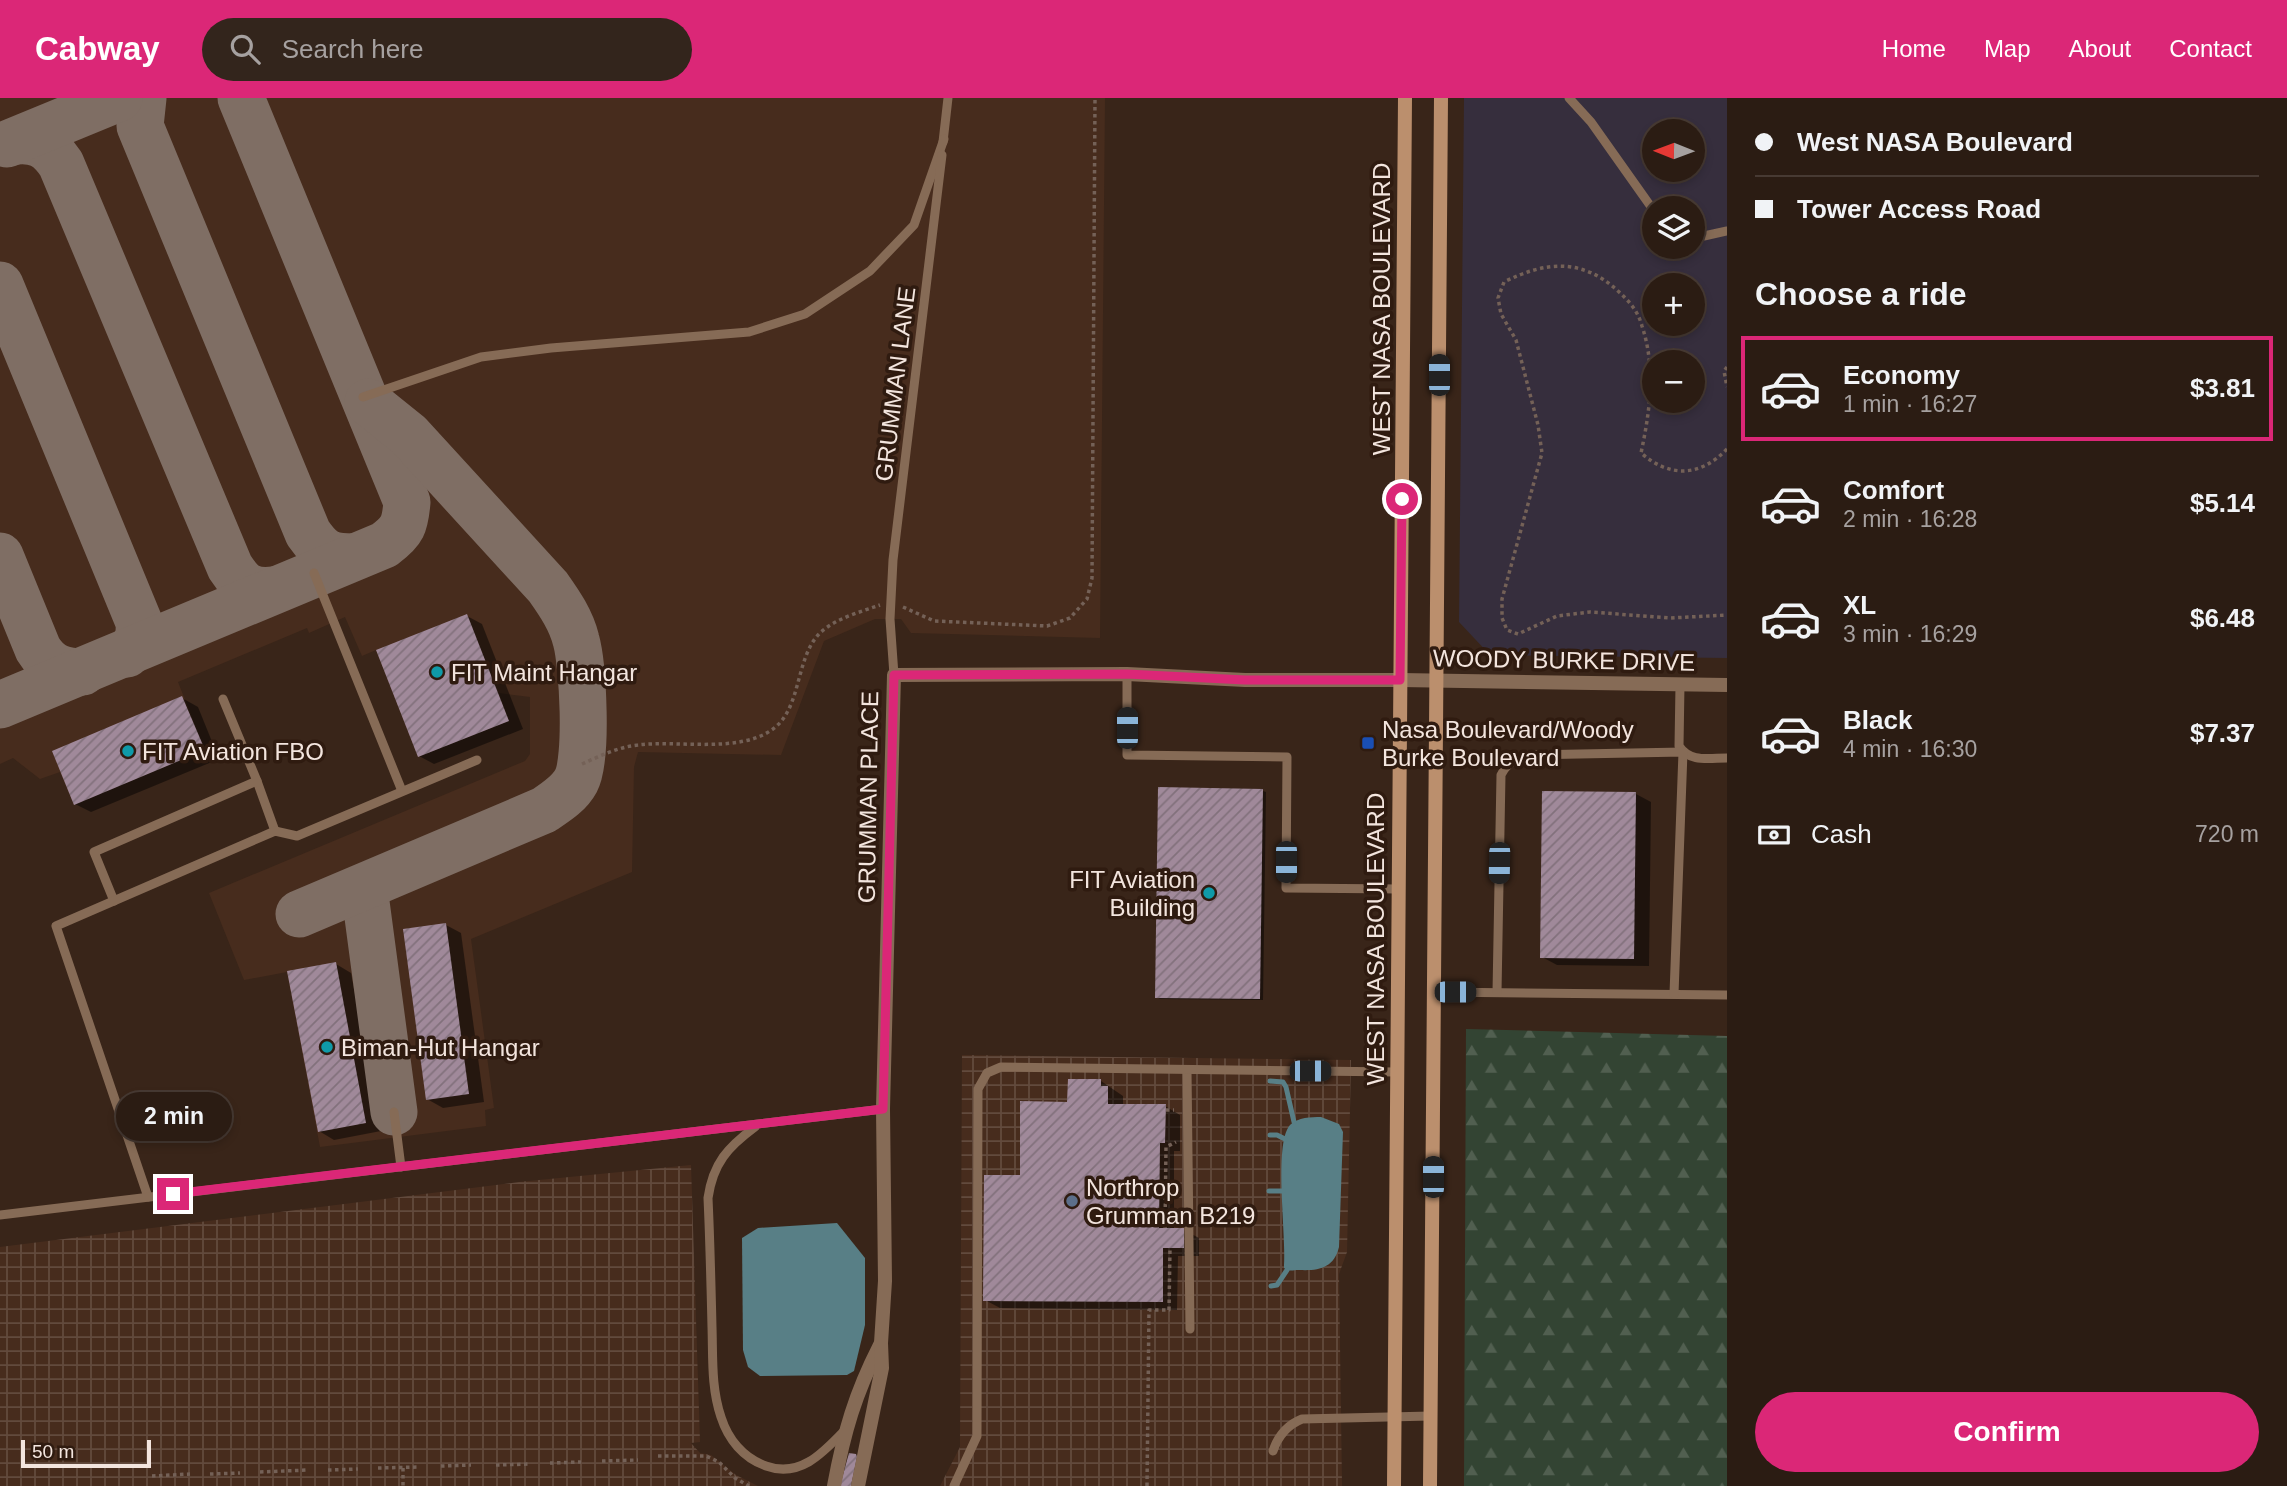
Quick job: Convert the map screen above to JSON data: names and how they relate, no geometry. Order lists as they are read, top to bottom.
{
  "streets": {
    "main road": ["WEST NASA BOULEVARD"],
    "street": ["WOODY BURKE DRIVE", "GRUMMAN PLACE"],
    "lane": ["GRUMMAN LANE"]
  },
  "crossings": [
    ["WEST NASA BOULEVARD", "WOODY BURKE DRIVE"],
    ["WEST NASA BOULEVARD", "GRUMMAN PLACE"],
    ["GRUMMAN LANE", "GRUMMAN PLACE"],
    ["WOODY BURKE DRIVE", "GRUMMAN PLACE"]
  ],
  "places": {
    "other": [
      "FIT Maint Hangar",
      "FIT Aviation FBO",
      "FIT Aviation Building",
      "Biman-Hut Hangar",
      "Northrop Grumman B219"
    ],
    "transit": ["Nasa Boulevard/Woody Burke Boulevard"]
  },
  "scale_bar": "50 m",
  "north": "left",
  "page": {
    "header": "Cabway",
    "search": "Search here",
    "nav": [
      "Home",
      "Map",
      "About",
      "Contact"
    ],
    "banner": ["West NASA Boulevard", "Tower Access Road"],
    "map_buttons": ["+", "−"],
    "heading": "Choose a ride",
    "list": [
      {
        "name": "Economy",
        "note": "1 min · 16:27",
        "value": "$3.81"
      },
      {
        "name": "Comfort",
        "note": "2 min · 16:28",
        "value": "$5.14"
      },
      {
        "name": "XL",
        "note": "3 min · 16:29",
        "value": "$6.48"
      },
      {
        "name": "Black",
        "note": "4 min · 16:30",
        "value": "$7.37"
      }
    ],
    "pay": ["Cash", "720 m"],
    "bubble": "2 min",
    "buttons": "Confirm",
    "scale": "50 m"
  }
}
